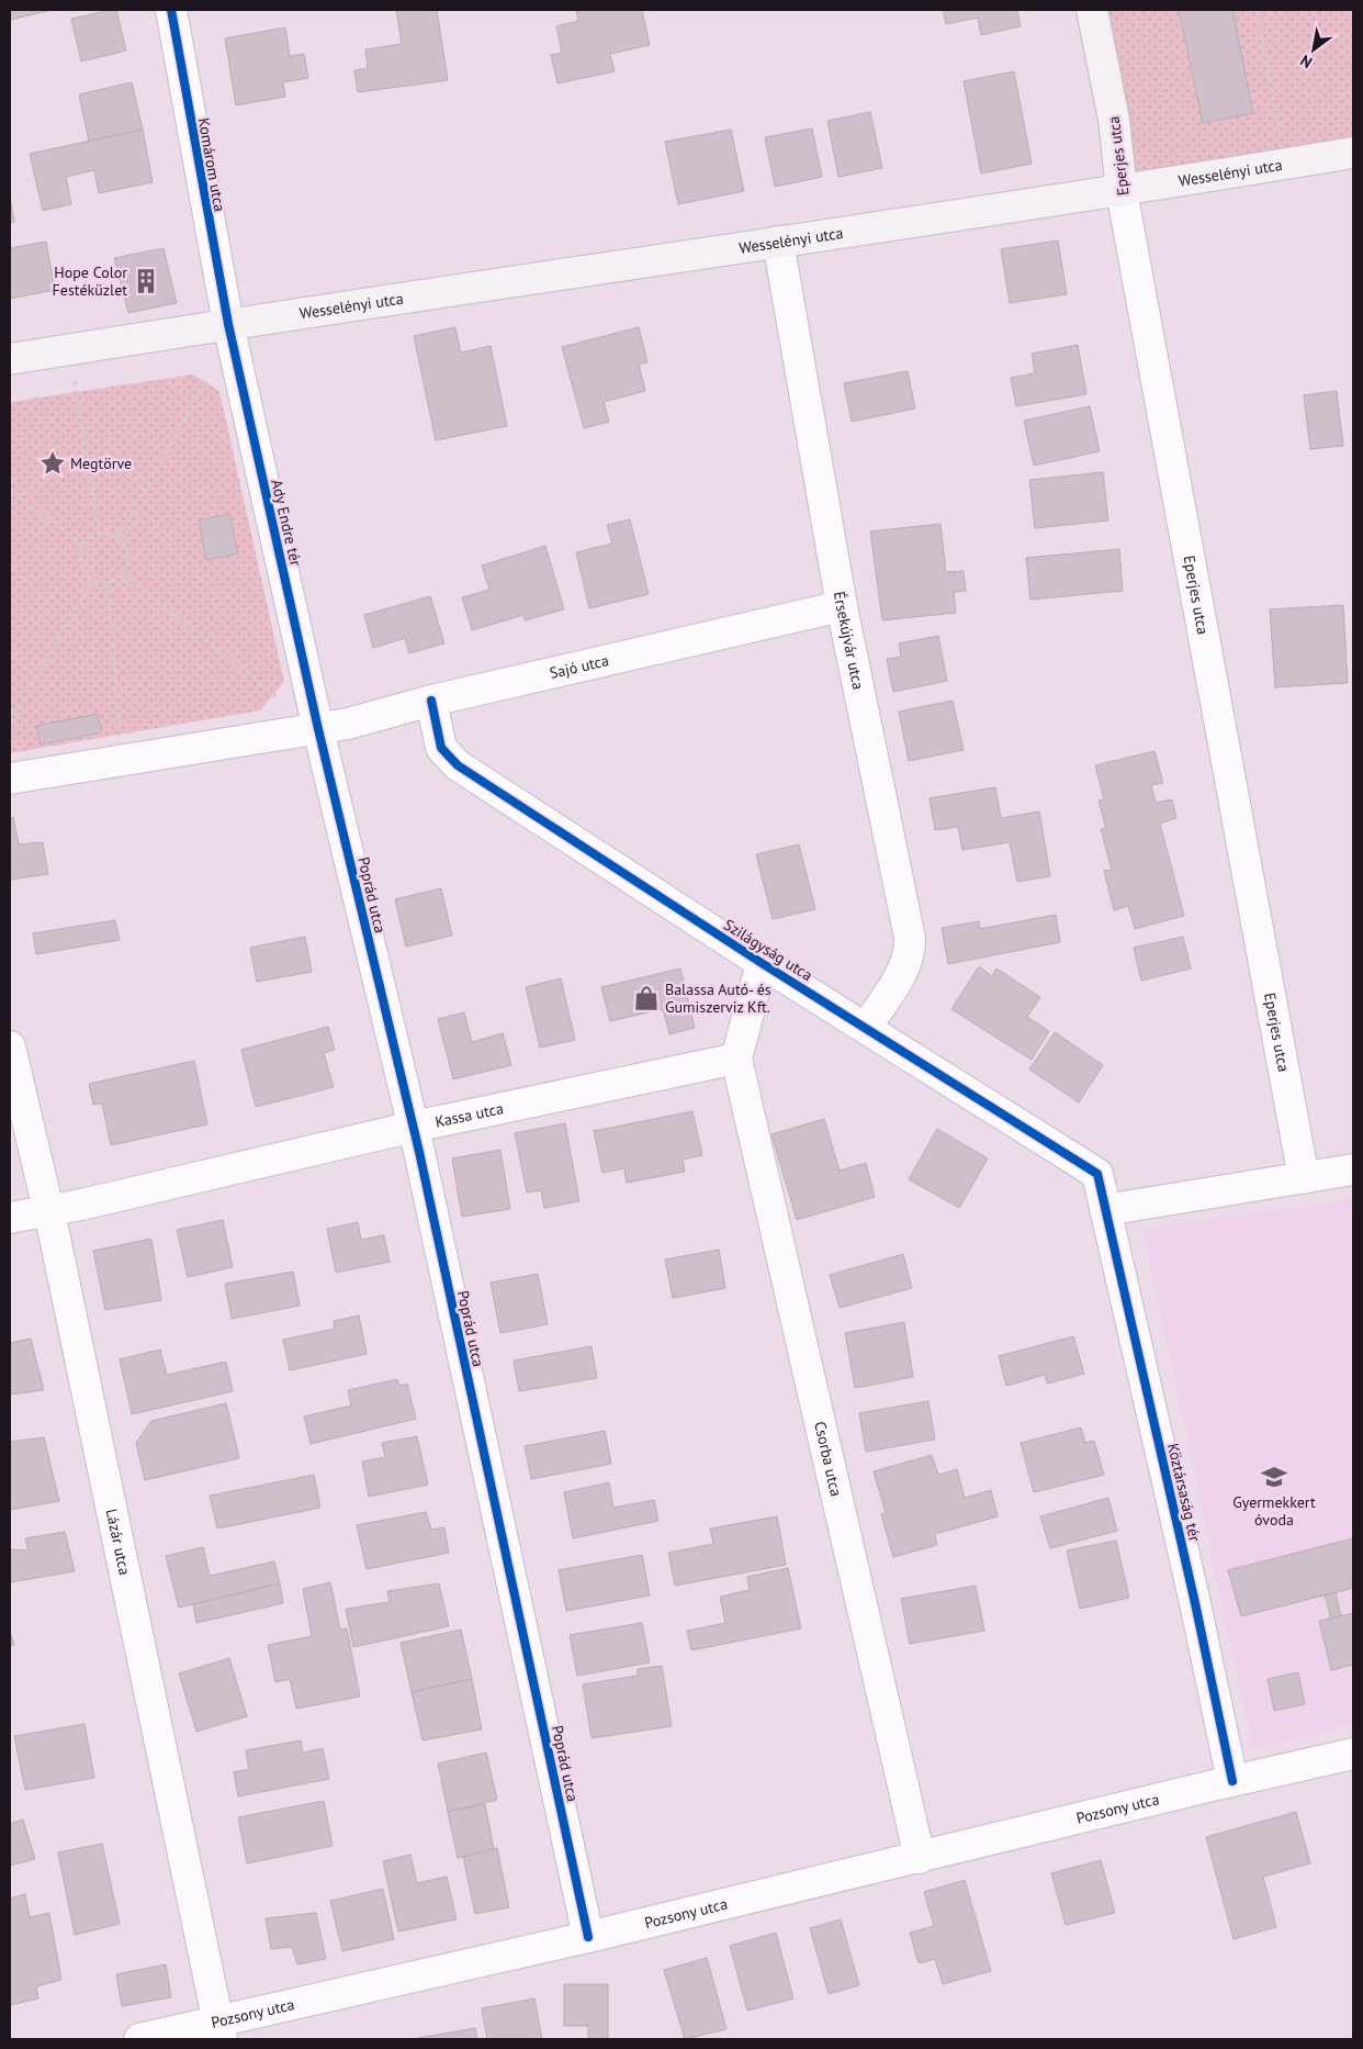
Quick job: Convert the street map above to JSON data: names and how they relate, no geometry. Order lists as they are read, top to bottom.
{
  "streets": {
    "street": [
      "Eperjes utca",
      "Komárom utca",
      "Wesselényi utca",
      "Ady Endre tér",
      "Érsekújvár utca",
      "Sajó utca",
      "Poprád utca",
      "Szilágyság utca",
      "Kassa utca",
      "Csorba utca",
      "Köztársaság tér",
      "Lázár utca",
      "Pozsony utca"
    ]
  },
  "crossings": [
    ["Eperjes utca", "Wesselényi utca"],
    ["Komárom utca", "Wesselényi utca"],
    ["Komárom utca", "Ady Endre tér"],
    ["Wesselényi utca", "Ady Endre tér"],
    ["Wesselényi utca", "Érsekújvár utca"],
    ["Ady Endre tér", "Sajó utca"],
    ["Ady Endre tér", "Poprád utca"],
    ["Érsekújvár utca", "Sajó utca"],
    ["Érsekújvár utca", "Szilágyság utca"],
    ["Sajó utca", "Poprád utca"],
    ["Sajó utca", "Szilágyság utca"],
    ["Poprád utca", "Kassa utca"],
    ["Poprád utca", "Pozsony utca"],
    ["Szilágyság utca", "Köztársaság tér"],
    ["Kassa utca", "Csorba utca"],
    ["Kassa utca", "Lázár utca"],
    ["Csorba utca", "Pozsony utca"],
    ["Köztársaság tér", "Pozsony utca"],
    ["Lázár utca", "Pozsony utca"]
  ],
  "places": {
    "building": ["Hope Color Festéküzlet"],
    "place": ["Megtörve"],
    "shop": ["Balassa Autó- és Gumiszerviz Kft."],
    "school or university": ["Gyermekkert óvoda"]
  },
  "north": "bottom left"
}
